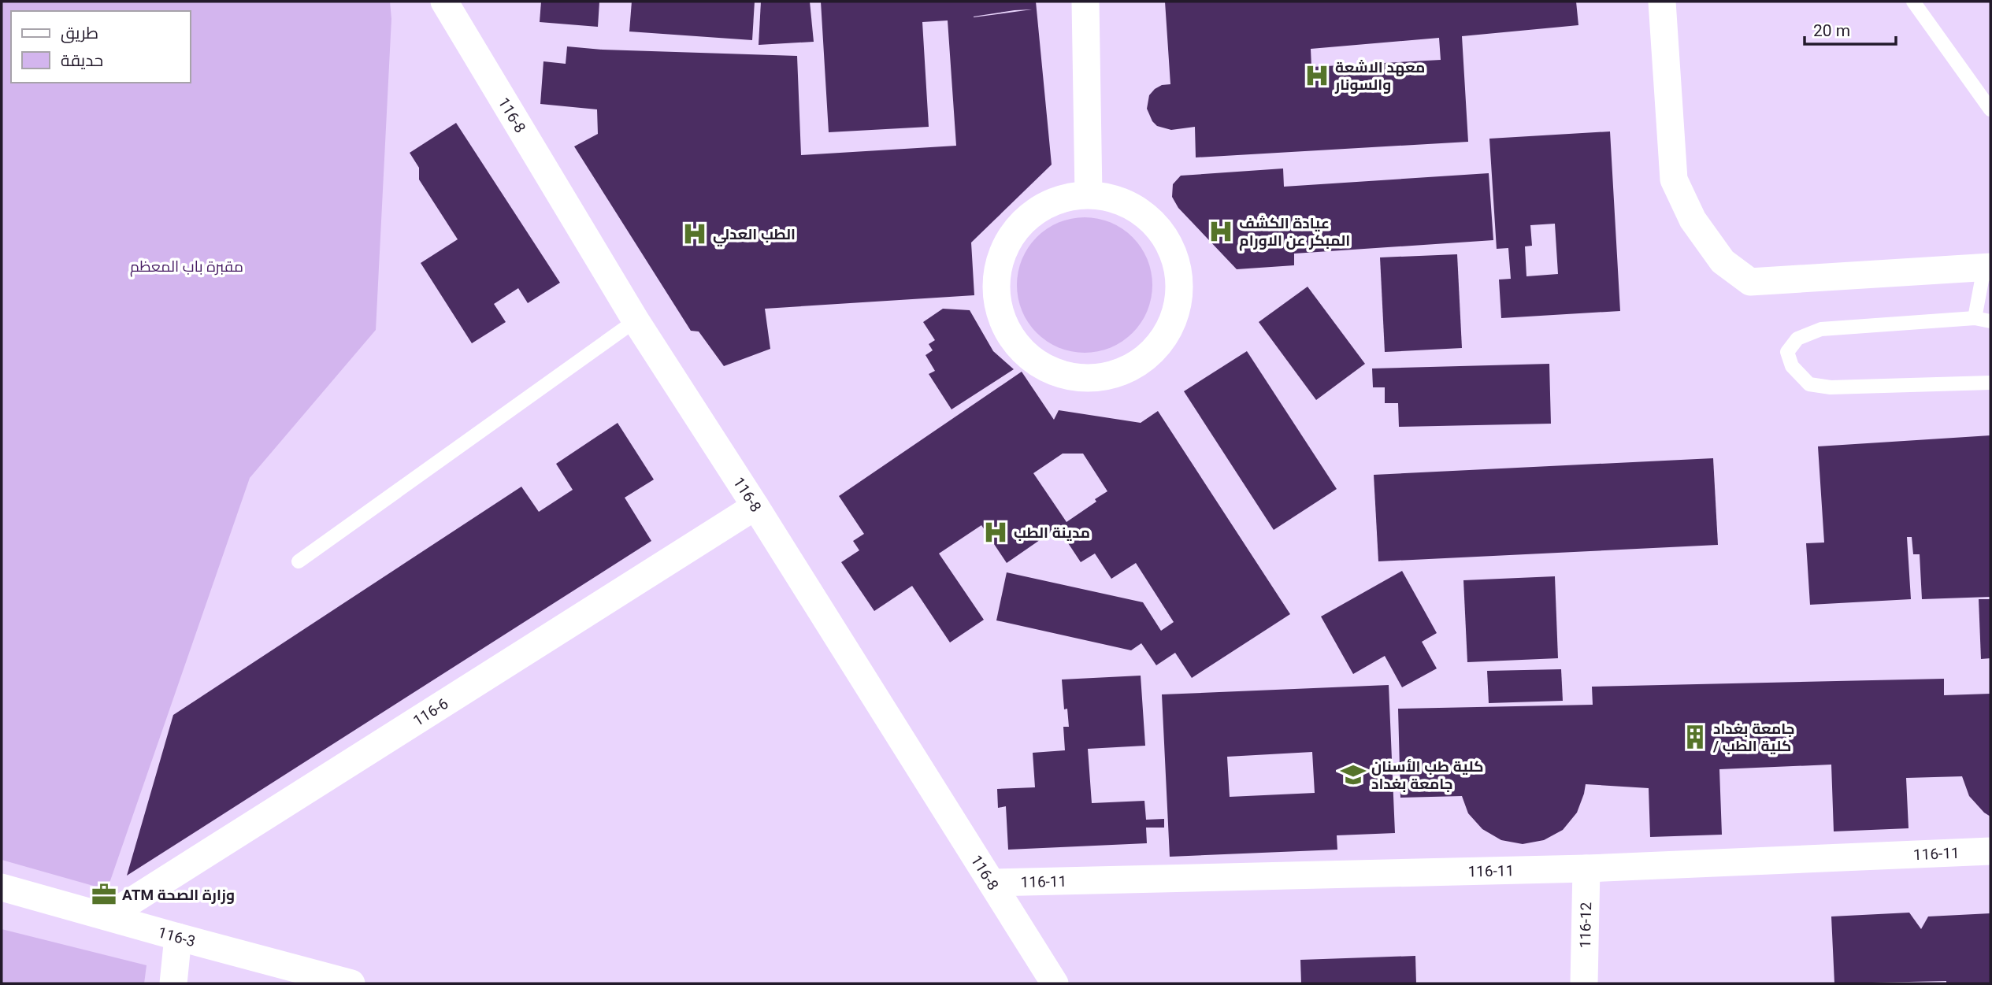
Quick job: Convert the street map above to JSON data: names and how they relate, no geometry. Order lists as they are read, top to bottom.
{
  "streets": {
    "street": [
      "116-8",
      "116-6",
      "116-11",
      "116-12",
      "116-3"
    ]
  },
  "crossings": [
    ["116-8", "116-6"],
    ["116-8", "116-11"],
    ["116-6", "116-3"],
    ["116-11", "116-12"]
  ],
  "parks": ["مقبرة باب المعظم"],
  "places": {
    "hospital": [
      "معهد الاشعة والسونار",
      "عيادة الكشف المبكر عن الاورام",
      "الطب العدلي",
      "مدينة الطب"
    ],
    "building": ["جامعة بغداد / كلية الطب"],
    "school or university": ["كلية طب الأسنان جامعة بغداد"],
    "office": ["ATM وزارة الصحة"]
  },
  "legend": ["طريق", "حديقة"],
  "scale_bar": "20 m"
}
